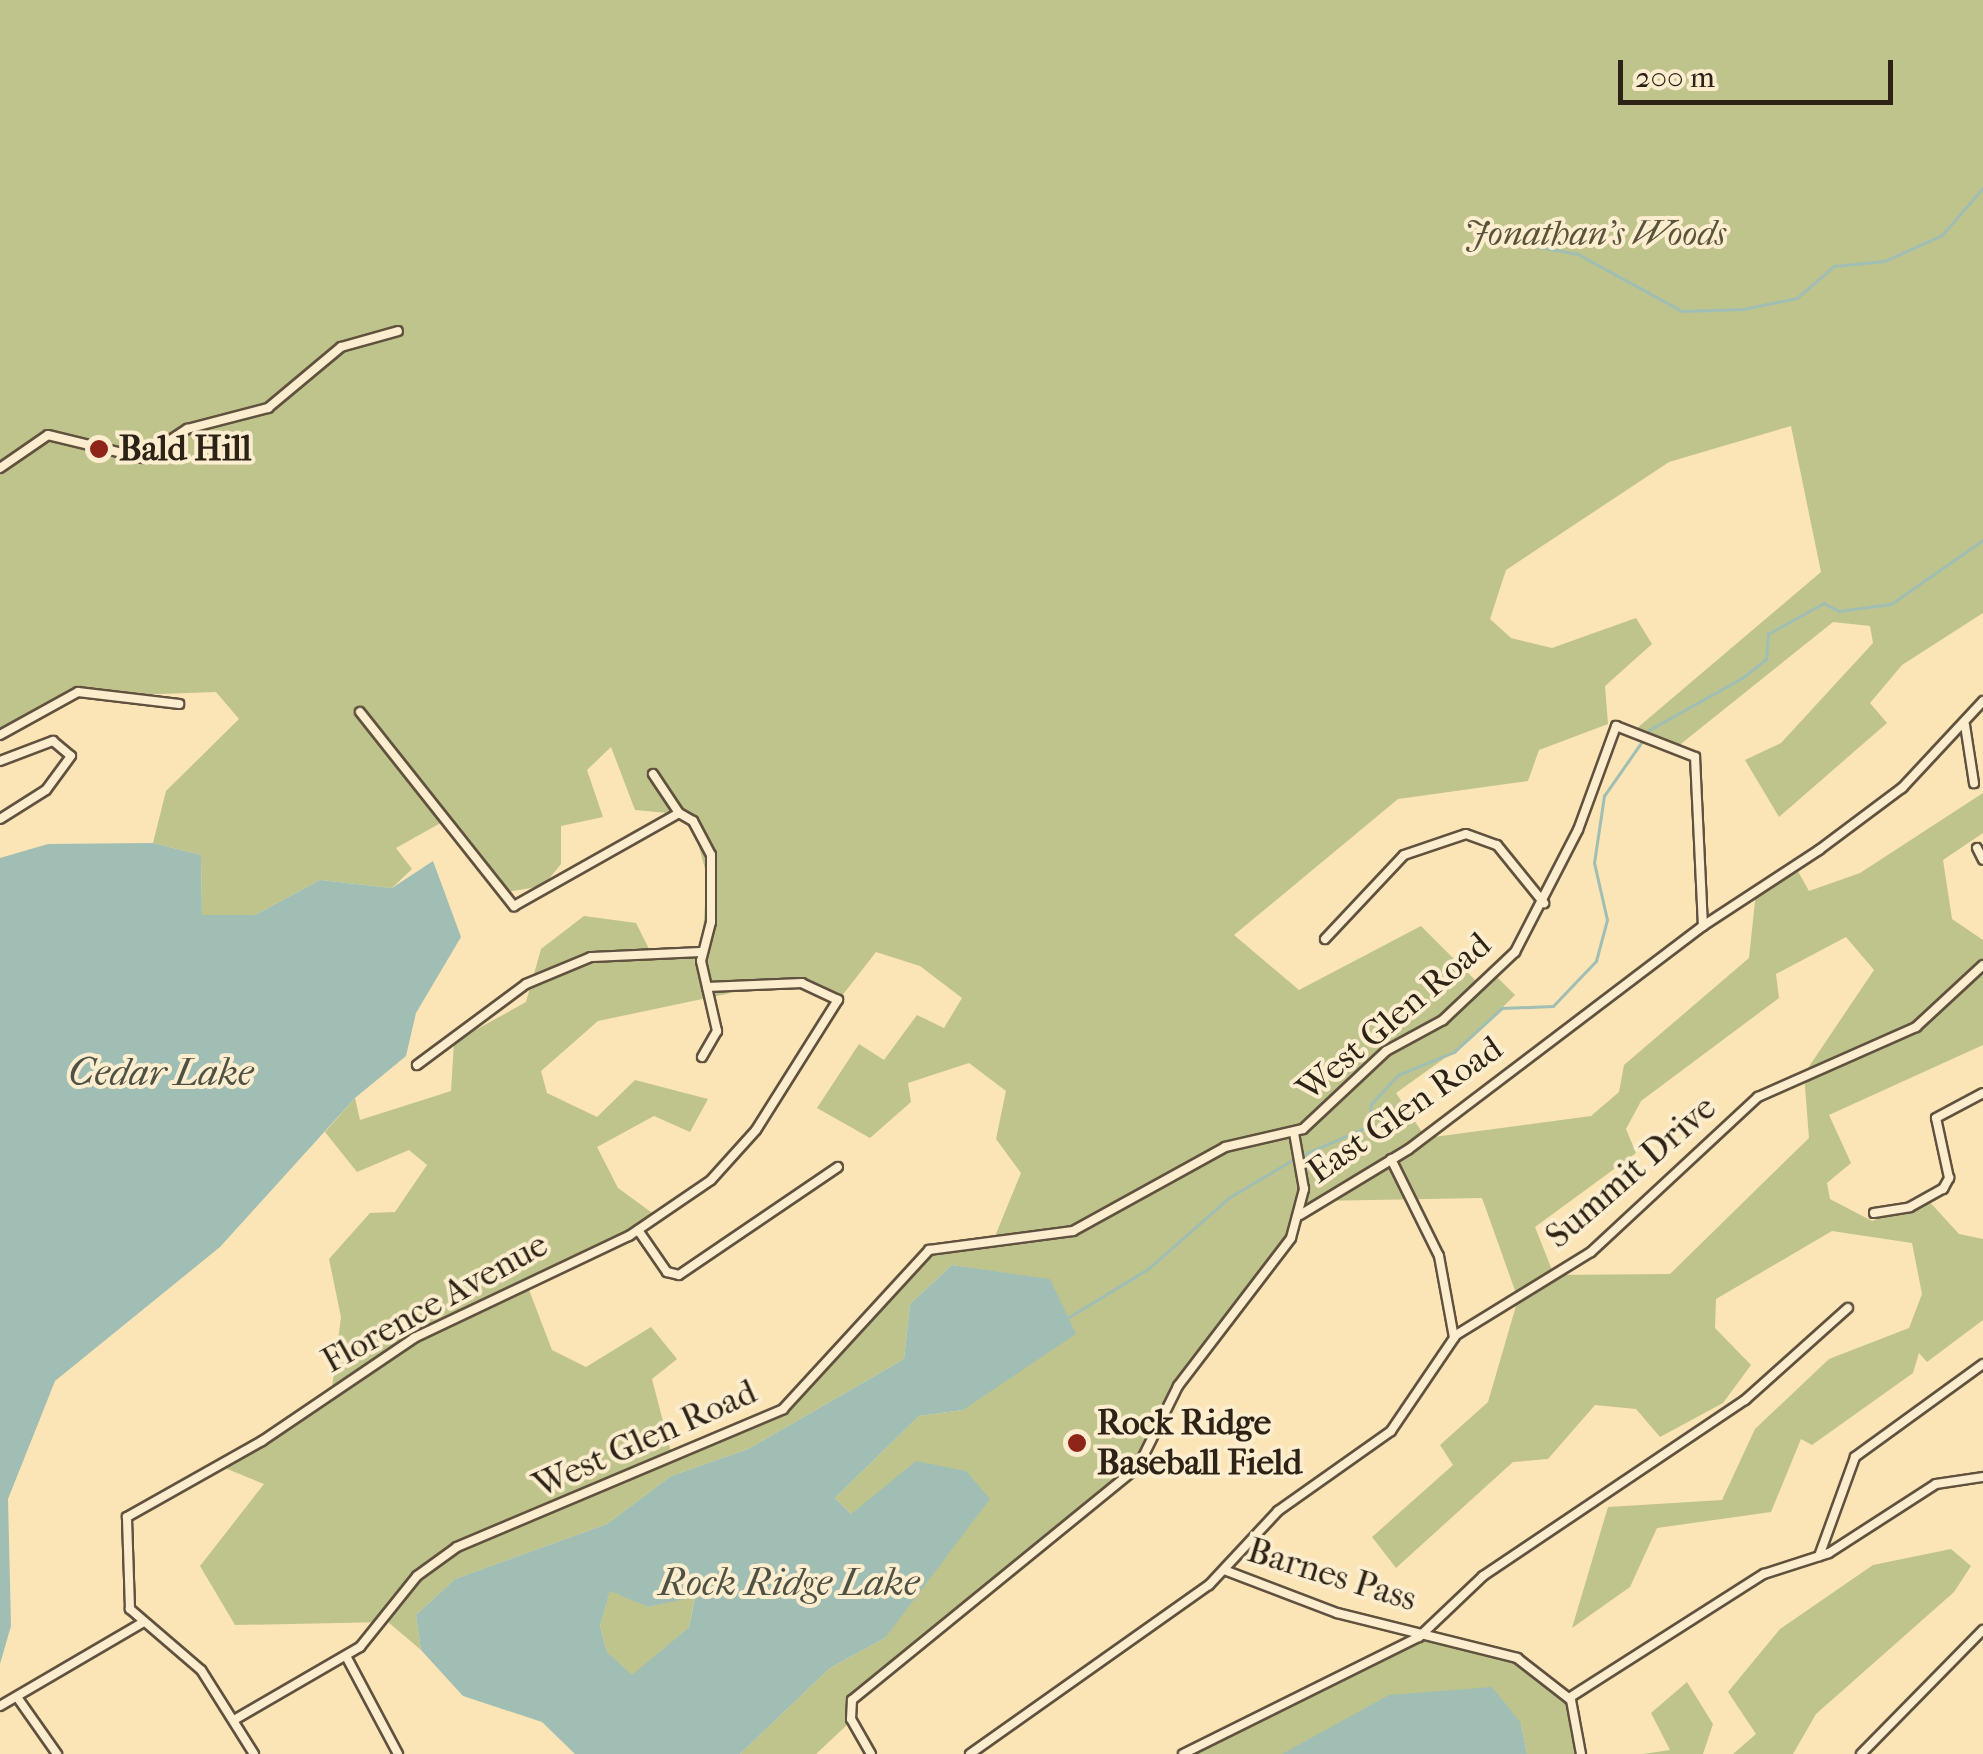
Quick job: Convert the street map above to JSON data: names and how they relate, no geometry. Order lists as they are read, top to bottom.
{
  "streets": {
    "street": [
      "West Glen Road",
      "East Glen Road",
      "Summit Drive",
      "Florence Avenue",
      "Barnes Pass"
    ]
  },
  "crossings": [
    ["West Glen Road", "East Glen Road"],
    ["Summit Drive", "Barnes Pass"]
  ],
  "water": ["Cedar Lake", "Rock Ridge Lake"],
  "parks": ["Jonathan's Woods"],
  "places": ["Bald Hill", "Rock Ridge Baseball Field"],
  "scale_bar": "200 m"
}
